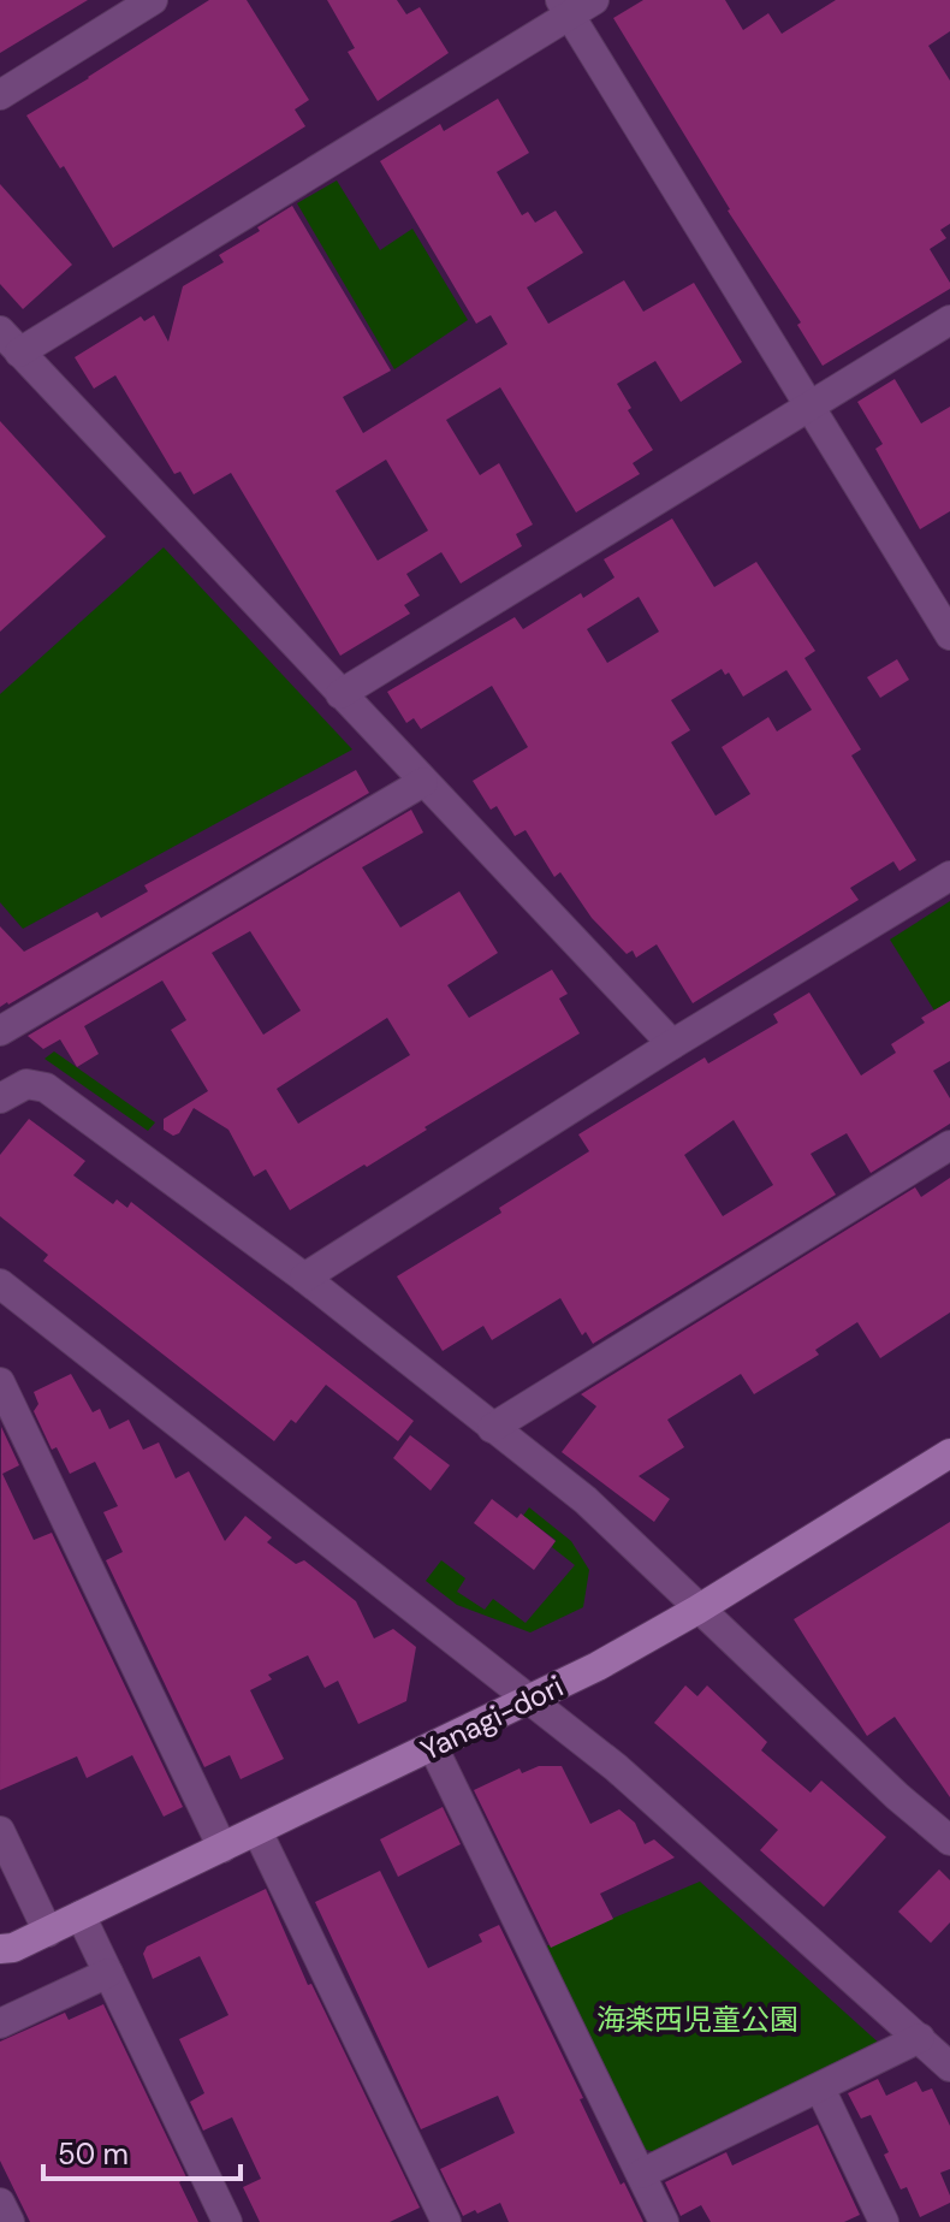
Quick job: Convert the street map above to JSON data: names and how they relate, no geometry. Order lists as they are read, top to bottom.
{
  "streets": {
    "main road": ["Yanagi-dori"]
  },
  "parks": ["海楽西児童公園"],
  "scale_bar": "50 m"
}
